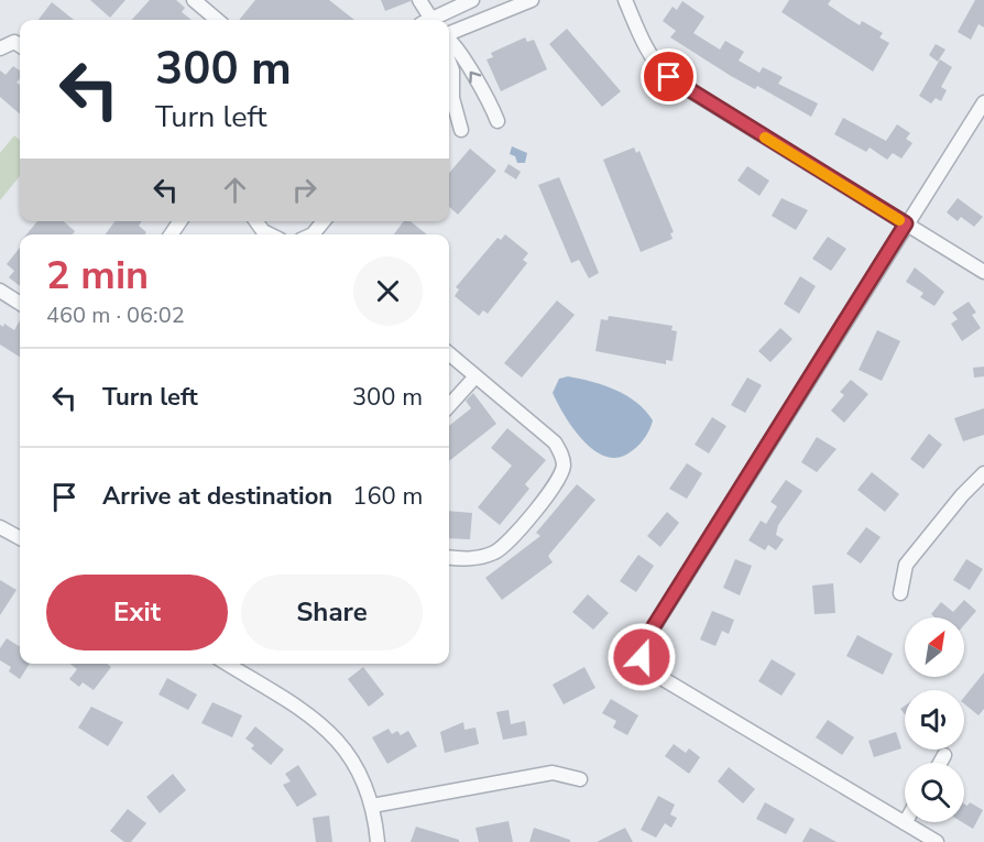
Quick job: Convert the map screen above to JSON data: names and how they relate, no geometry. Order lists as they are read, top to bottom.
{
  "north": "top right",
  "page": {
    "turn": ["300 m", "Turn left"],
    "heading": ["2 min", "460 m · 06:02"],
    "list": [
      {
        "name": "Turn left",
        "value": "300 m"
      },
      {
        "name": "Arrive at destination",
        "value": "160 m"
      }
    ],
    "buttons": ["Exit", "Share"]
  }
}
